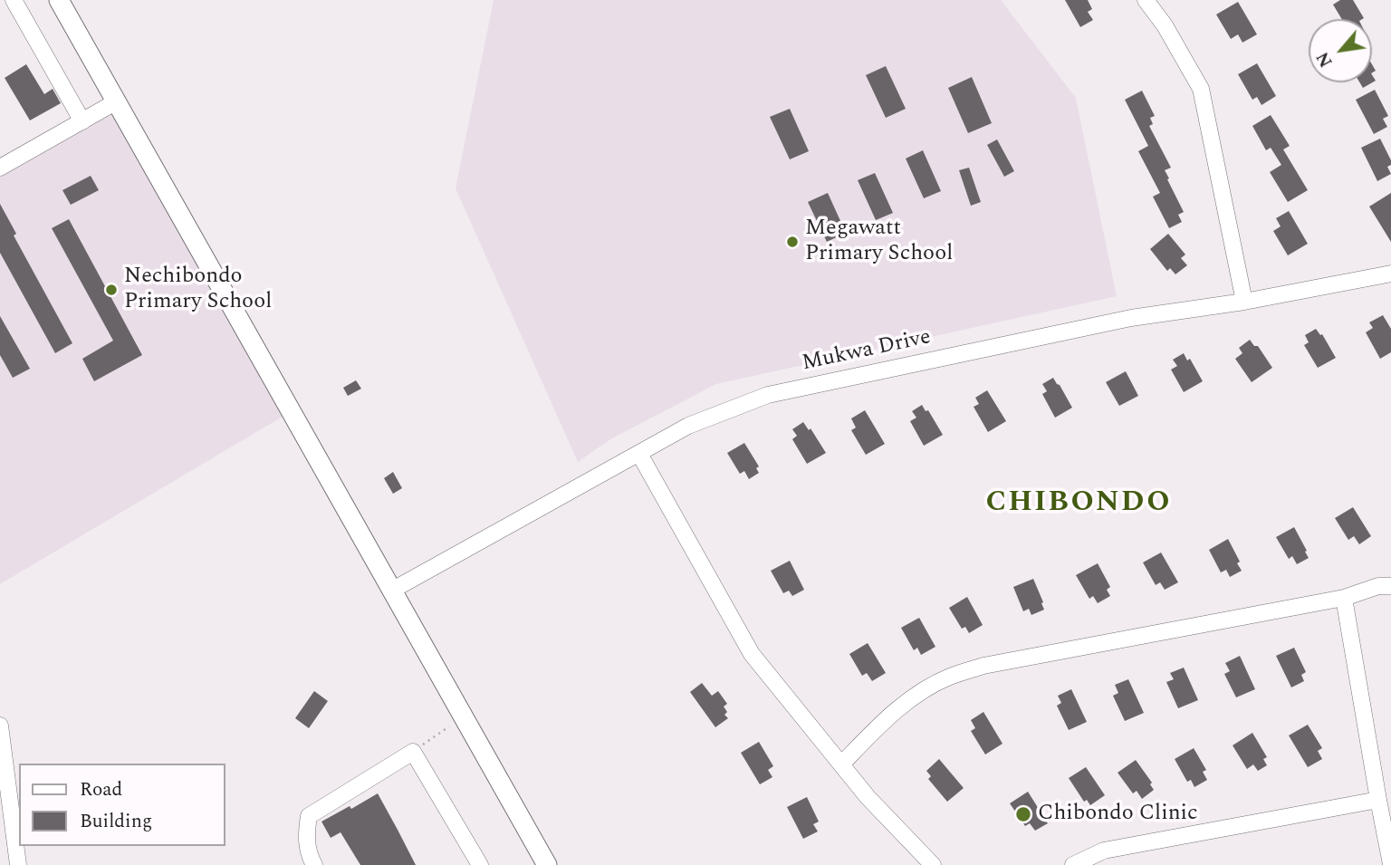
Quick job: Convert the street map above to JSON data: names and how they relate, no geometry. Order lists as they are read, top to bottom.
{
  "streets": {
    "street": ["Mukwa Drive"]
  },
  "districts": ["CHIBONDO"],
  "places": ["Megawatt Primary School", "Nechibondo Primary School", "Chibondo Clinic"],
  "legend": ["Road", "Building"],
  "north": "bottom left"
}
